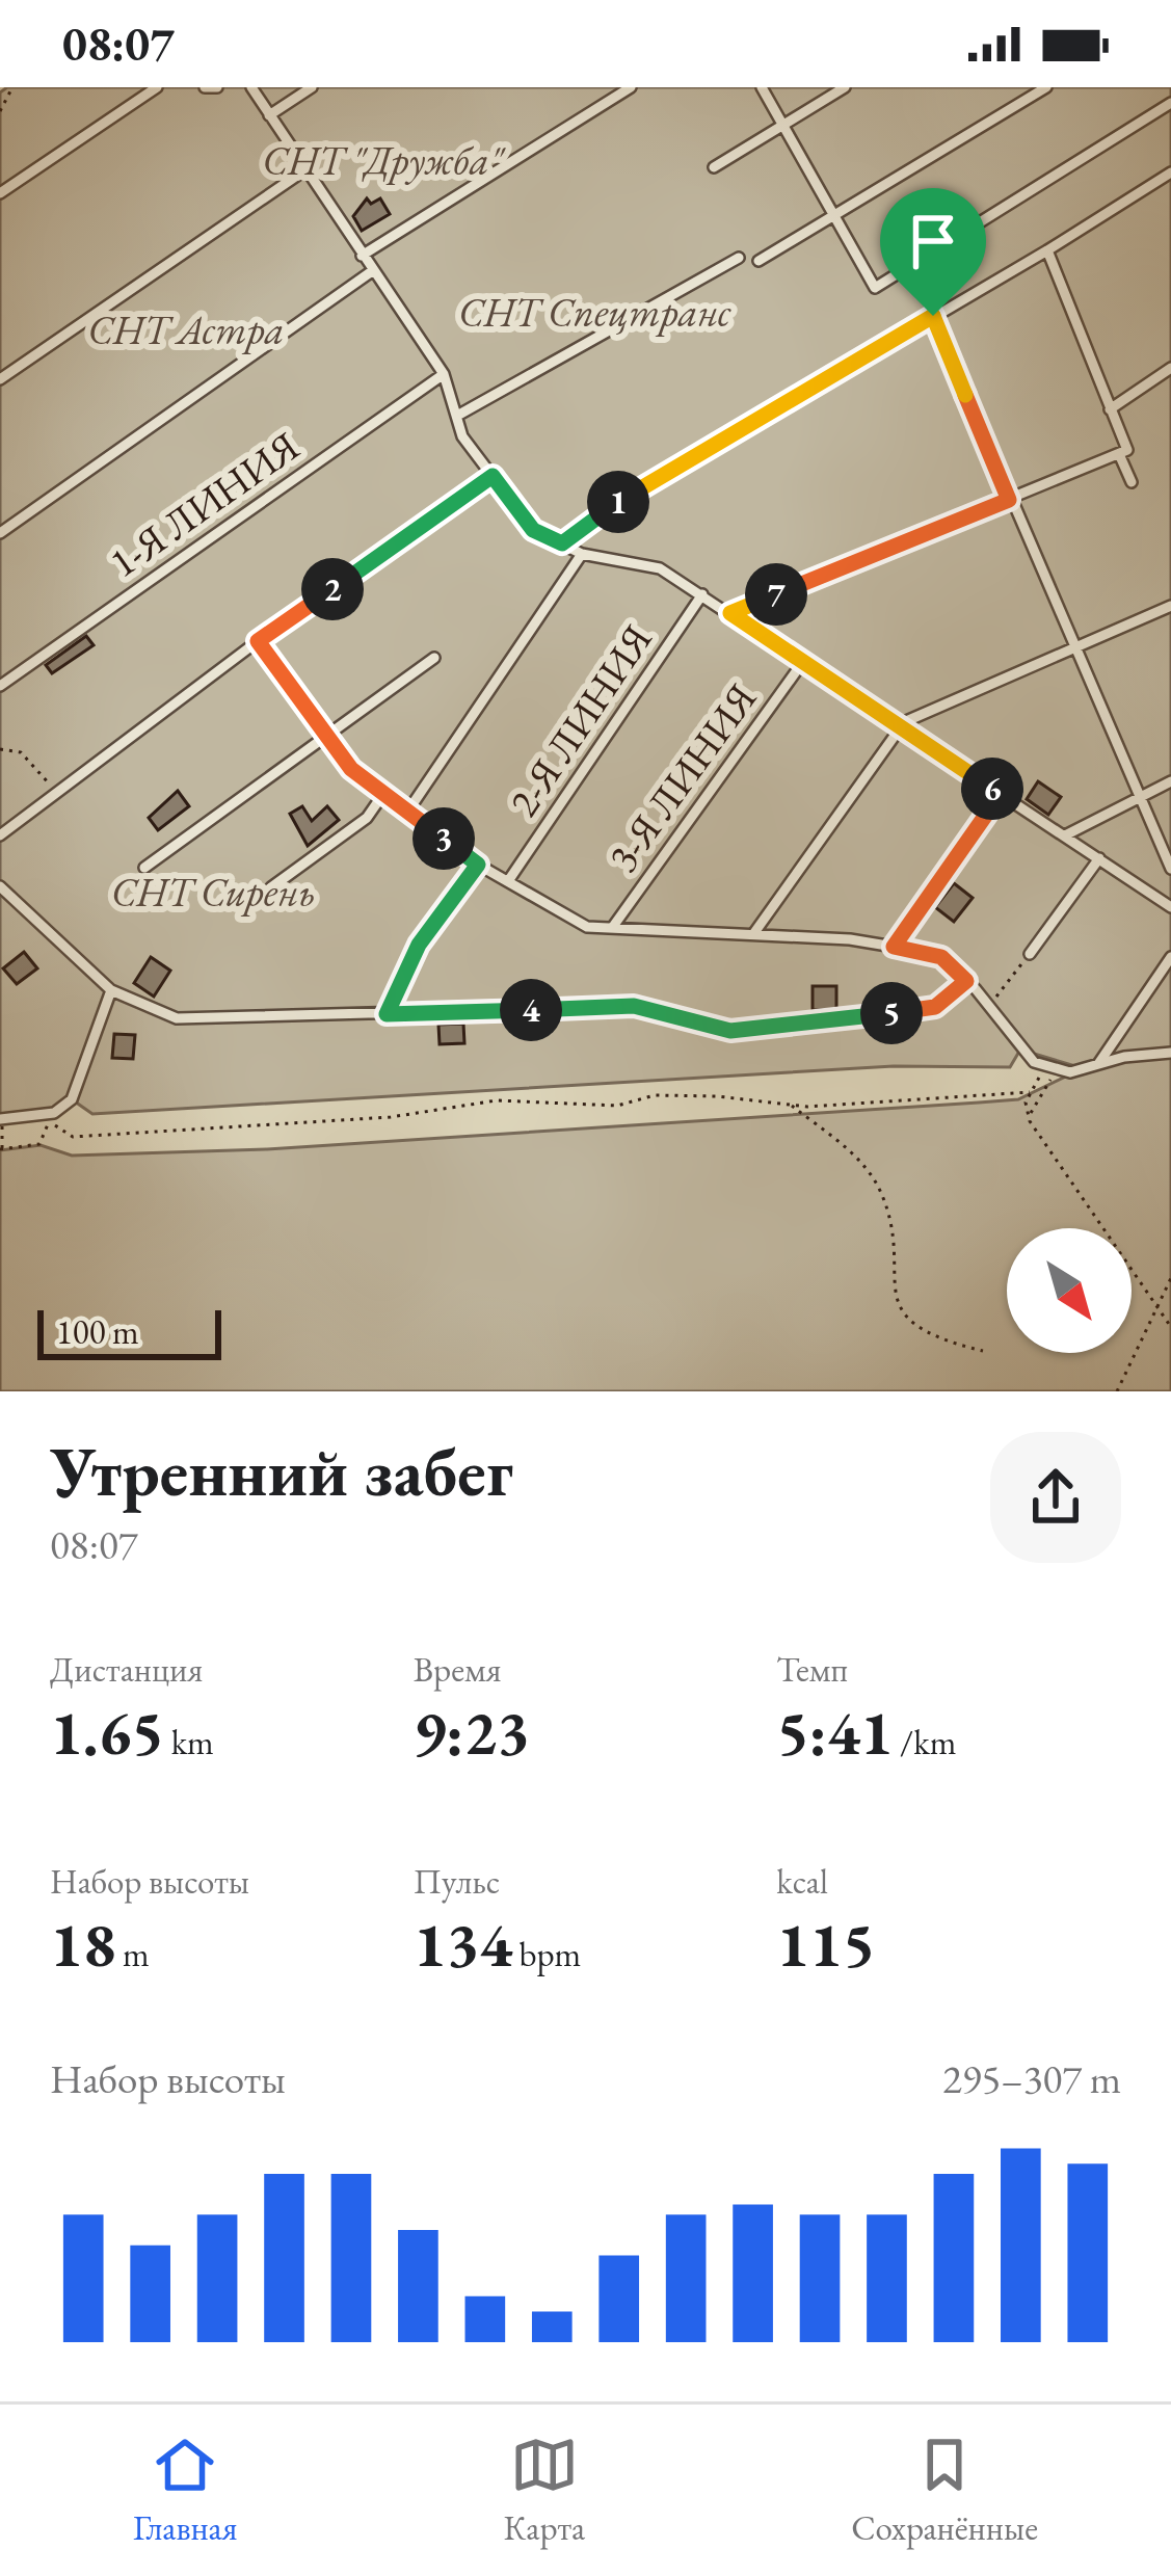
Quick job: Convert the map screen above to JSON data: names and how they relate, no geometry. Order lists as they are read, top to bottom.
{
  "streets": {
    "street": ["1-Я ЛИНИЯ", "2-Я ЛИНИЯ", "3-Я ЛИНИЯ"]
  },
  "parks": [
    "СНТ \"Дружба\"",
    "СНТ Спецтранс",
    "СНТ Астра",
    "СНТ Сирень"
  ],
  "scale_bar": "100 m",
  "north": "bottom right",
  "page": {
    "status": "08:07",
    "pins": [
      "1",
      "2",
      "7",
      "6",
      "3",
      "4",
      "5"
    ],
    "scale": "100 m",
    "heading": ["Утренний забег", "08:07"],
    "stats": [
      ["Дистанция", "1.65 km"],
      ["Время", "9:23"],
      ["Темп", "5:41 /km"],
      ["Набор высоты", "18 m"],
      ["Пульс", "134 bpm"],
      ["kcal", "115"]
    ],
    "chart": ["Набор высоты", "295–307 m"],
    "tabs": ["Главная", "Карта", "Сохранённые"]
  }
}
